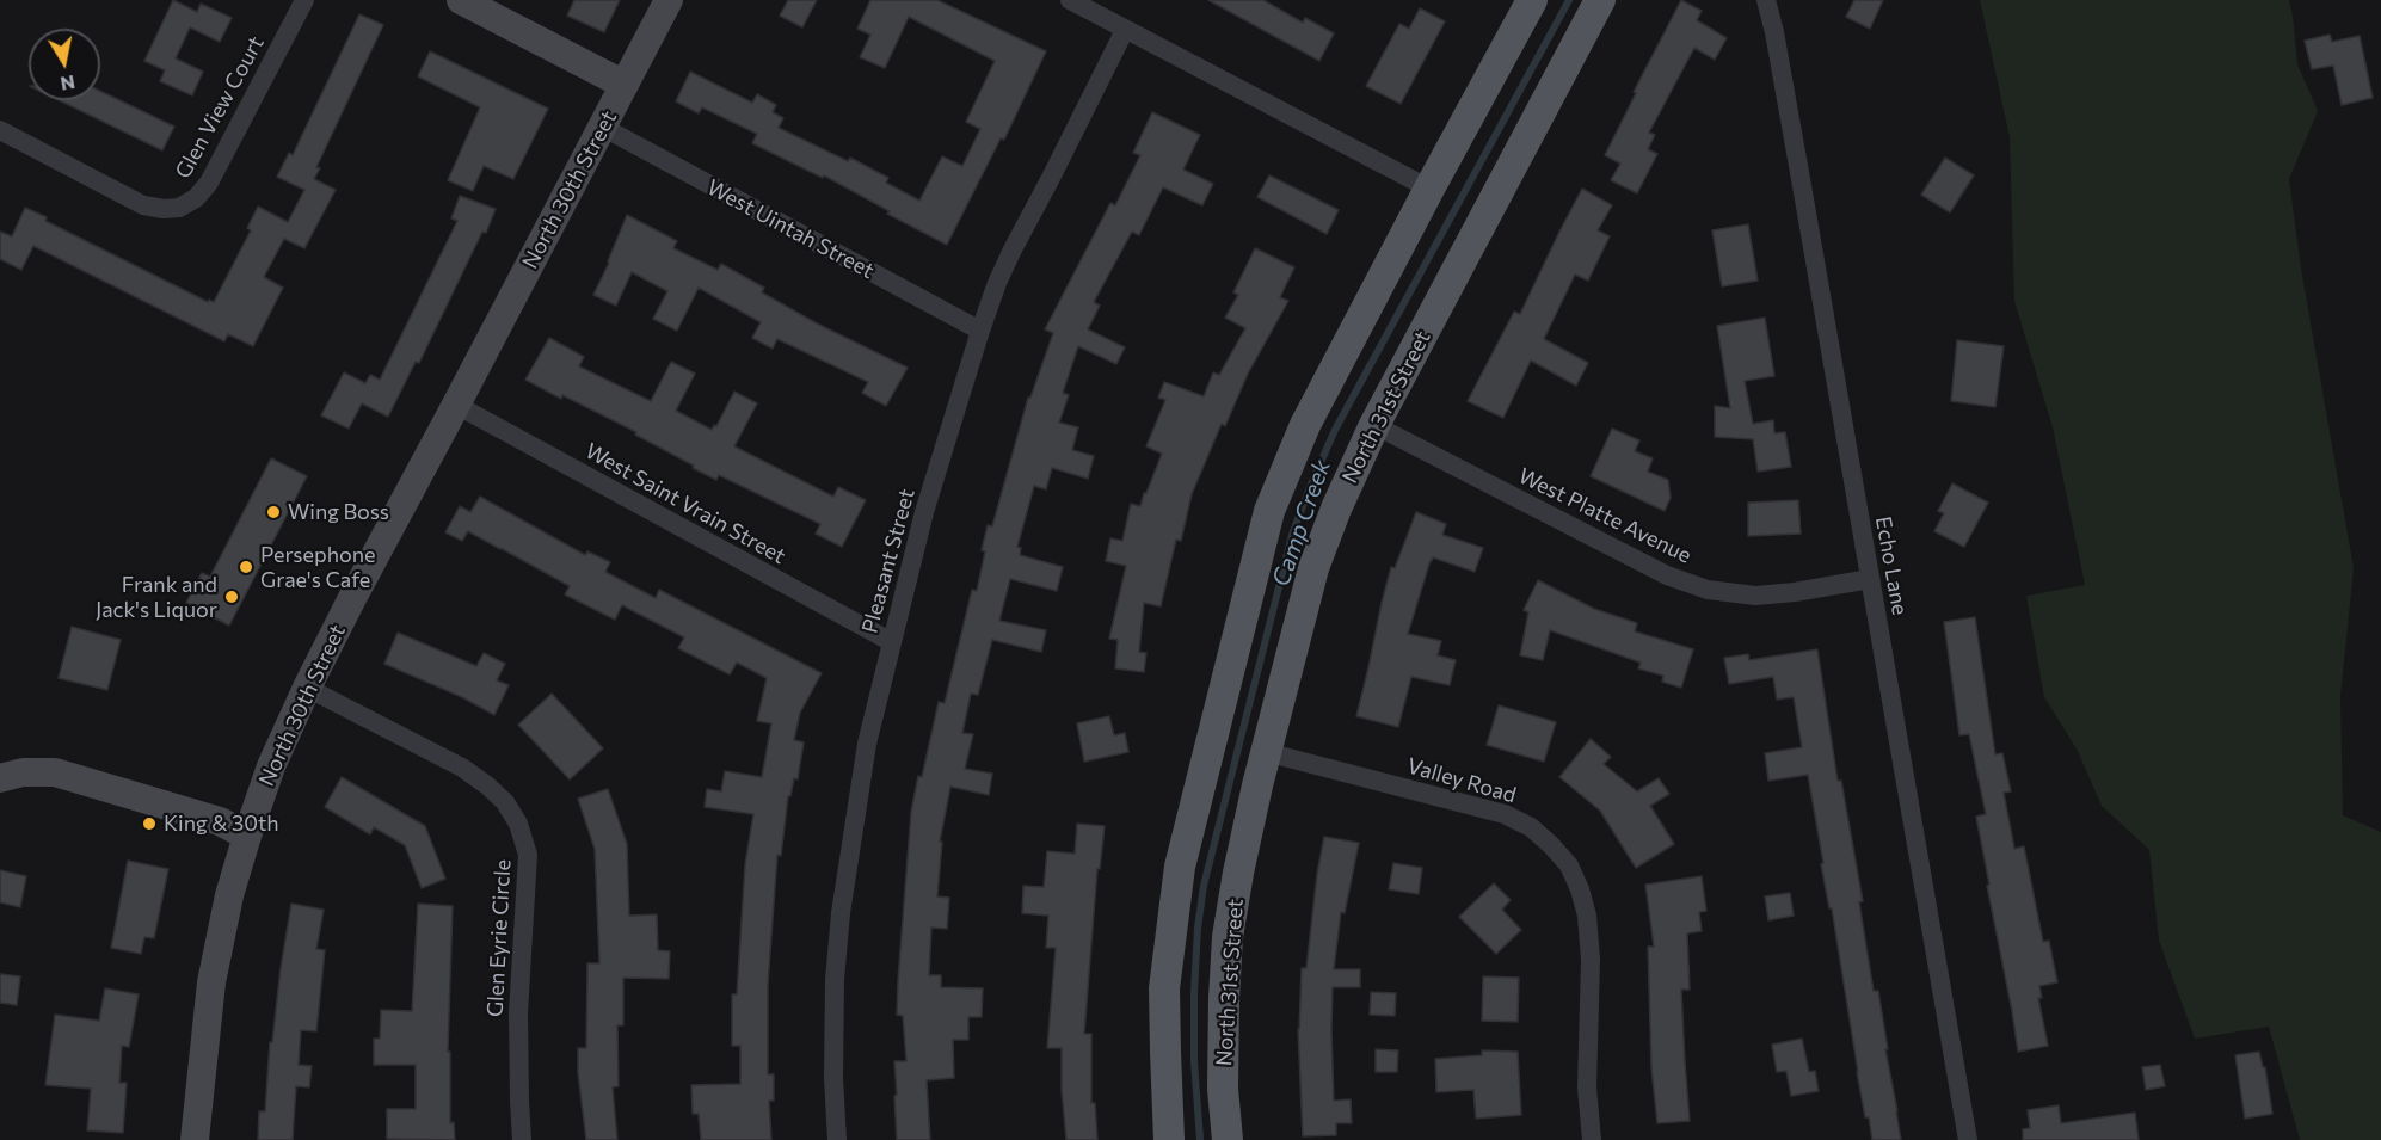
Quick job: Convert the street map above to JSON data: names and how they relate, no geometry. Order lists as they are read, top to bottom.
{
  "streets": {
    "main road": ["North 30th Street", "North 31st Street"],
    "street": [
      "Glen View Court",
      "West Uintah Street",
      "West Saint Vrain Street",
      "West Platte Avenue",
      "Pleasant Street",
      "Echo Lane",
      "Valley Road",
      "Glen Eyrie Circle"
    ]
  },
  "crossings": [
    ["North 30th Street", "West Uintah Street"],
    ["North 30th Street", "West Saint Vrain Street"],
    ["North 30th Street", "Glen Eyrie Circle"],
    ["West Uintah Street", "Pleasant Street"],
    ["North 31st Street", "West Platte Avenue"],
    ["North 31st Street", "Valley Road"],
    ["West Saint Vrain Street", "Pleasant Street"],
    ["West Platte Avenue", "Echo Lane"]
  ],
  "water": ["Camp Creek"],
  "places": [
    "Wing Boss",
    "Persephone Grae's Cafe",
    "Frank and Jack's Liquor",
    "King & 30th"
  ],
  "north": "bottom"
}
